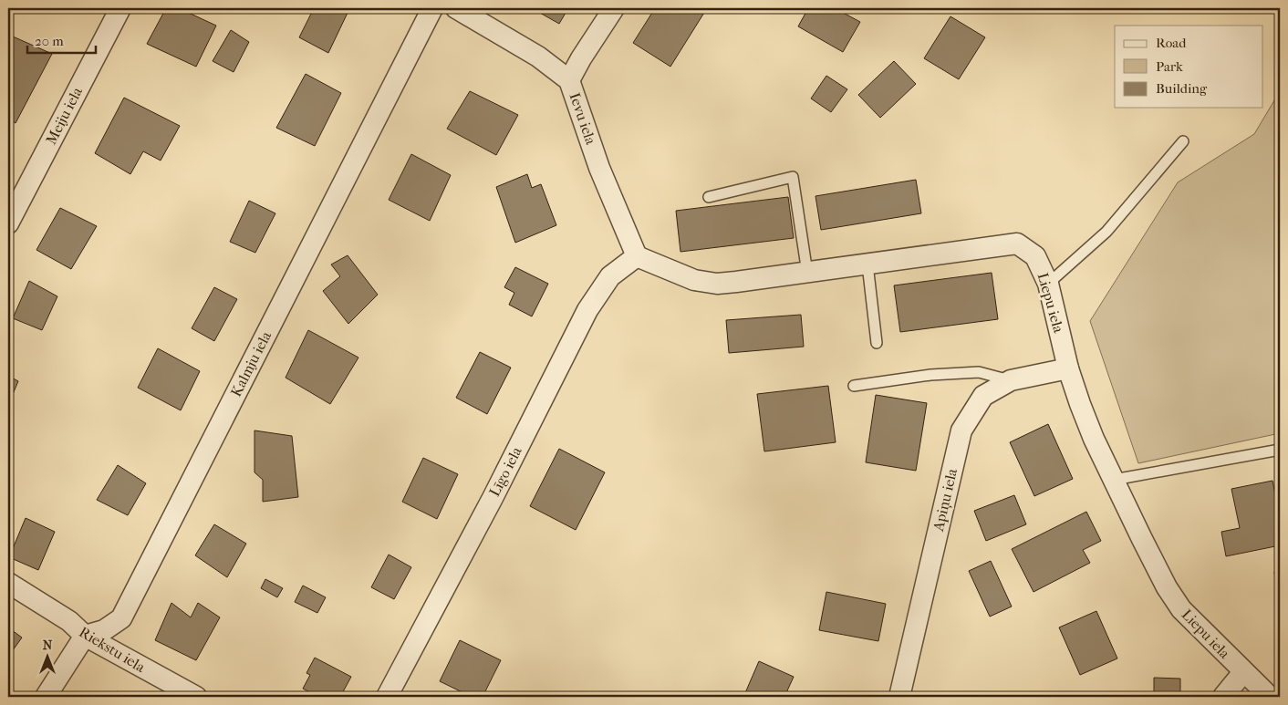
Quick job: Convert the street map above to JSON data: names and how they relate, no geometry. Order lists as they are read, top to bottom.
{
  "streets": {
    "street": [
      "Meiju iela",
      "Ievu iela",
      "Liepu iela",
      "Kalmju iela",
      "Līgo iela",
      "Apiņu iela",
      "Riekstu iela"
    ]
  },
  "crossings": [
    ["Ievu iela", "Liepu iela"],
    ["Ievu iela", "Līgo iela"],
    ["Liepu iela", "Līgo iela"],
    ["Liepu iela", "Apiņu iela"],
    ["Kalmju iela", "Riekstu iela"]
  ],
  "legend": ["Road", "Park", "Building"],
  "scale_bar": "20 m",
  "north": "top"
}
